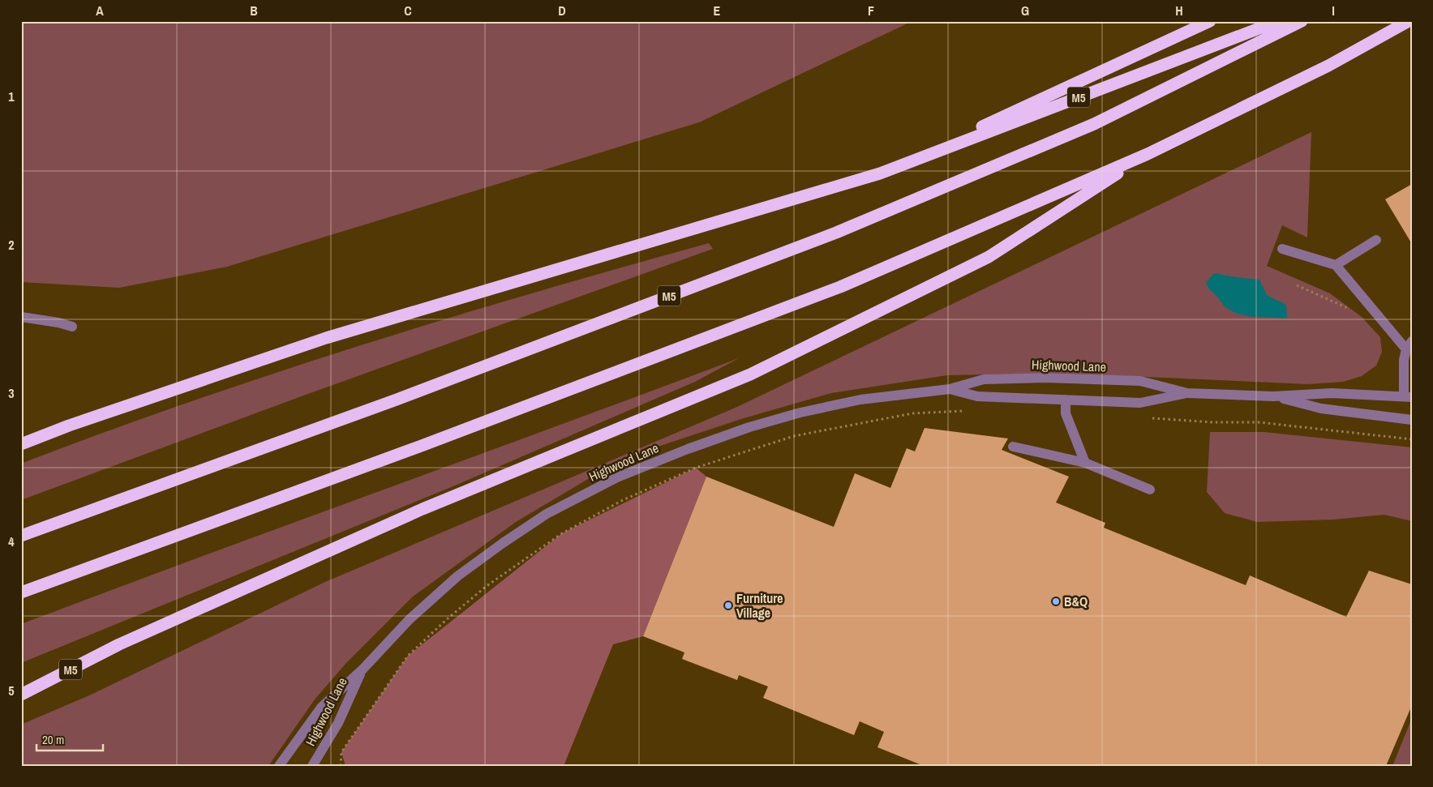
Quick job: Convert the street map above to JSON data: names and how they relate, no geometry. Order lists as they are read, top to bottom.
{
  "streets": {
    "highway": ["M5"],
    "street": ["Highwood Lane"]
  },
  "places": ["B&Q", "Furniture Village"],
  "scale_bar": "20 m",
  "grid": {
    "columns": [
      "A",
      "B",
      "C",
      "D",
      "E",
      "F",
      "G",
      "H",
      "I"
    ],
    "rows": [
      "1",
      "2",
      "3",
      "4",
      "5"
    ]
  }
}
